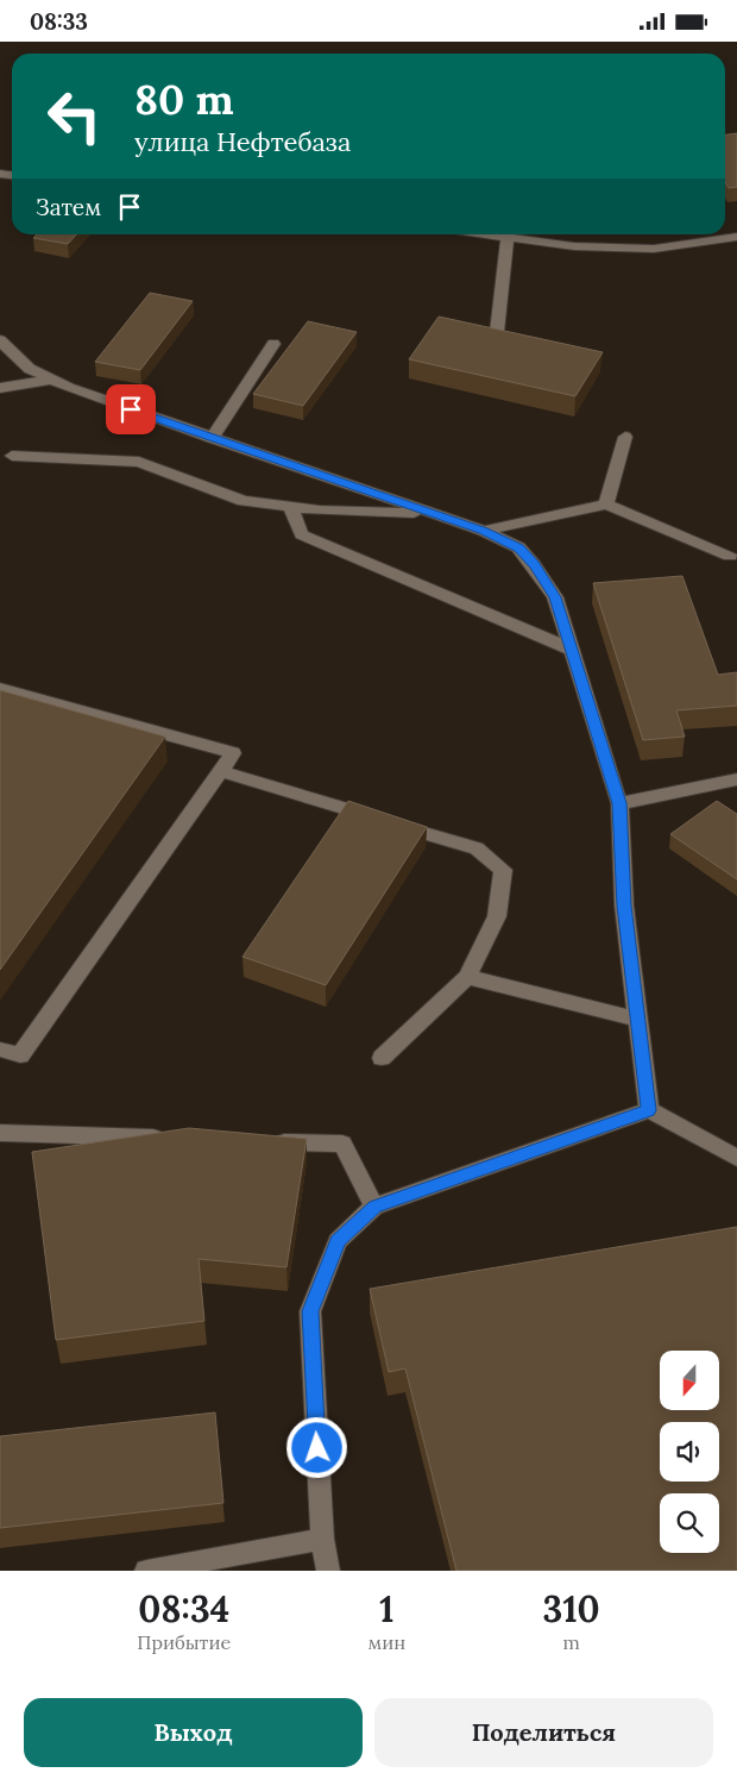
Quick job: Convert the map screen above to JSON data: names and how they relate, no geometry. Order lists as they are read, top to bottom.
{
  "north": "bottom",
  "page": {
    "status": "08:33",
    "turn": ["80 m", "улица Нефтебаза"],
    "then": "Затем",
    "eta": [
      "08:34",
      "Прибытие",
      "1",
      "мин",
      "310",
      "m"
    ],
    "buttons": ["Выход", "Поделиться"]
  }
}
